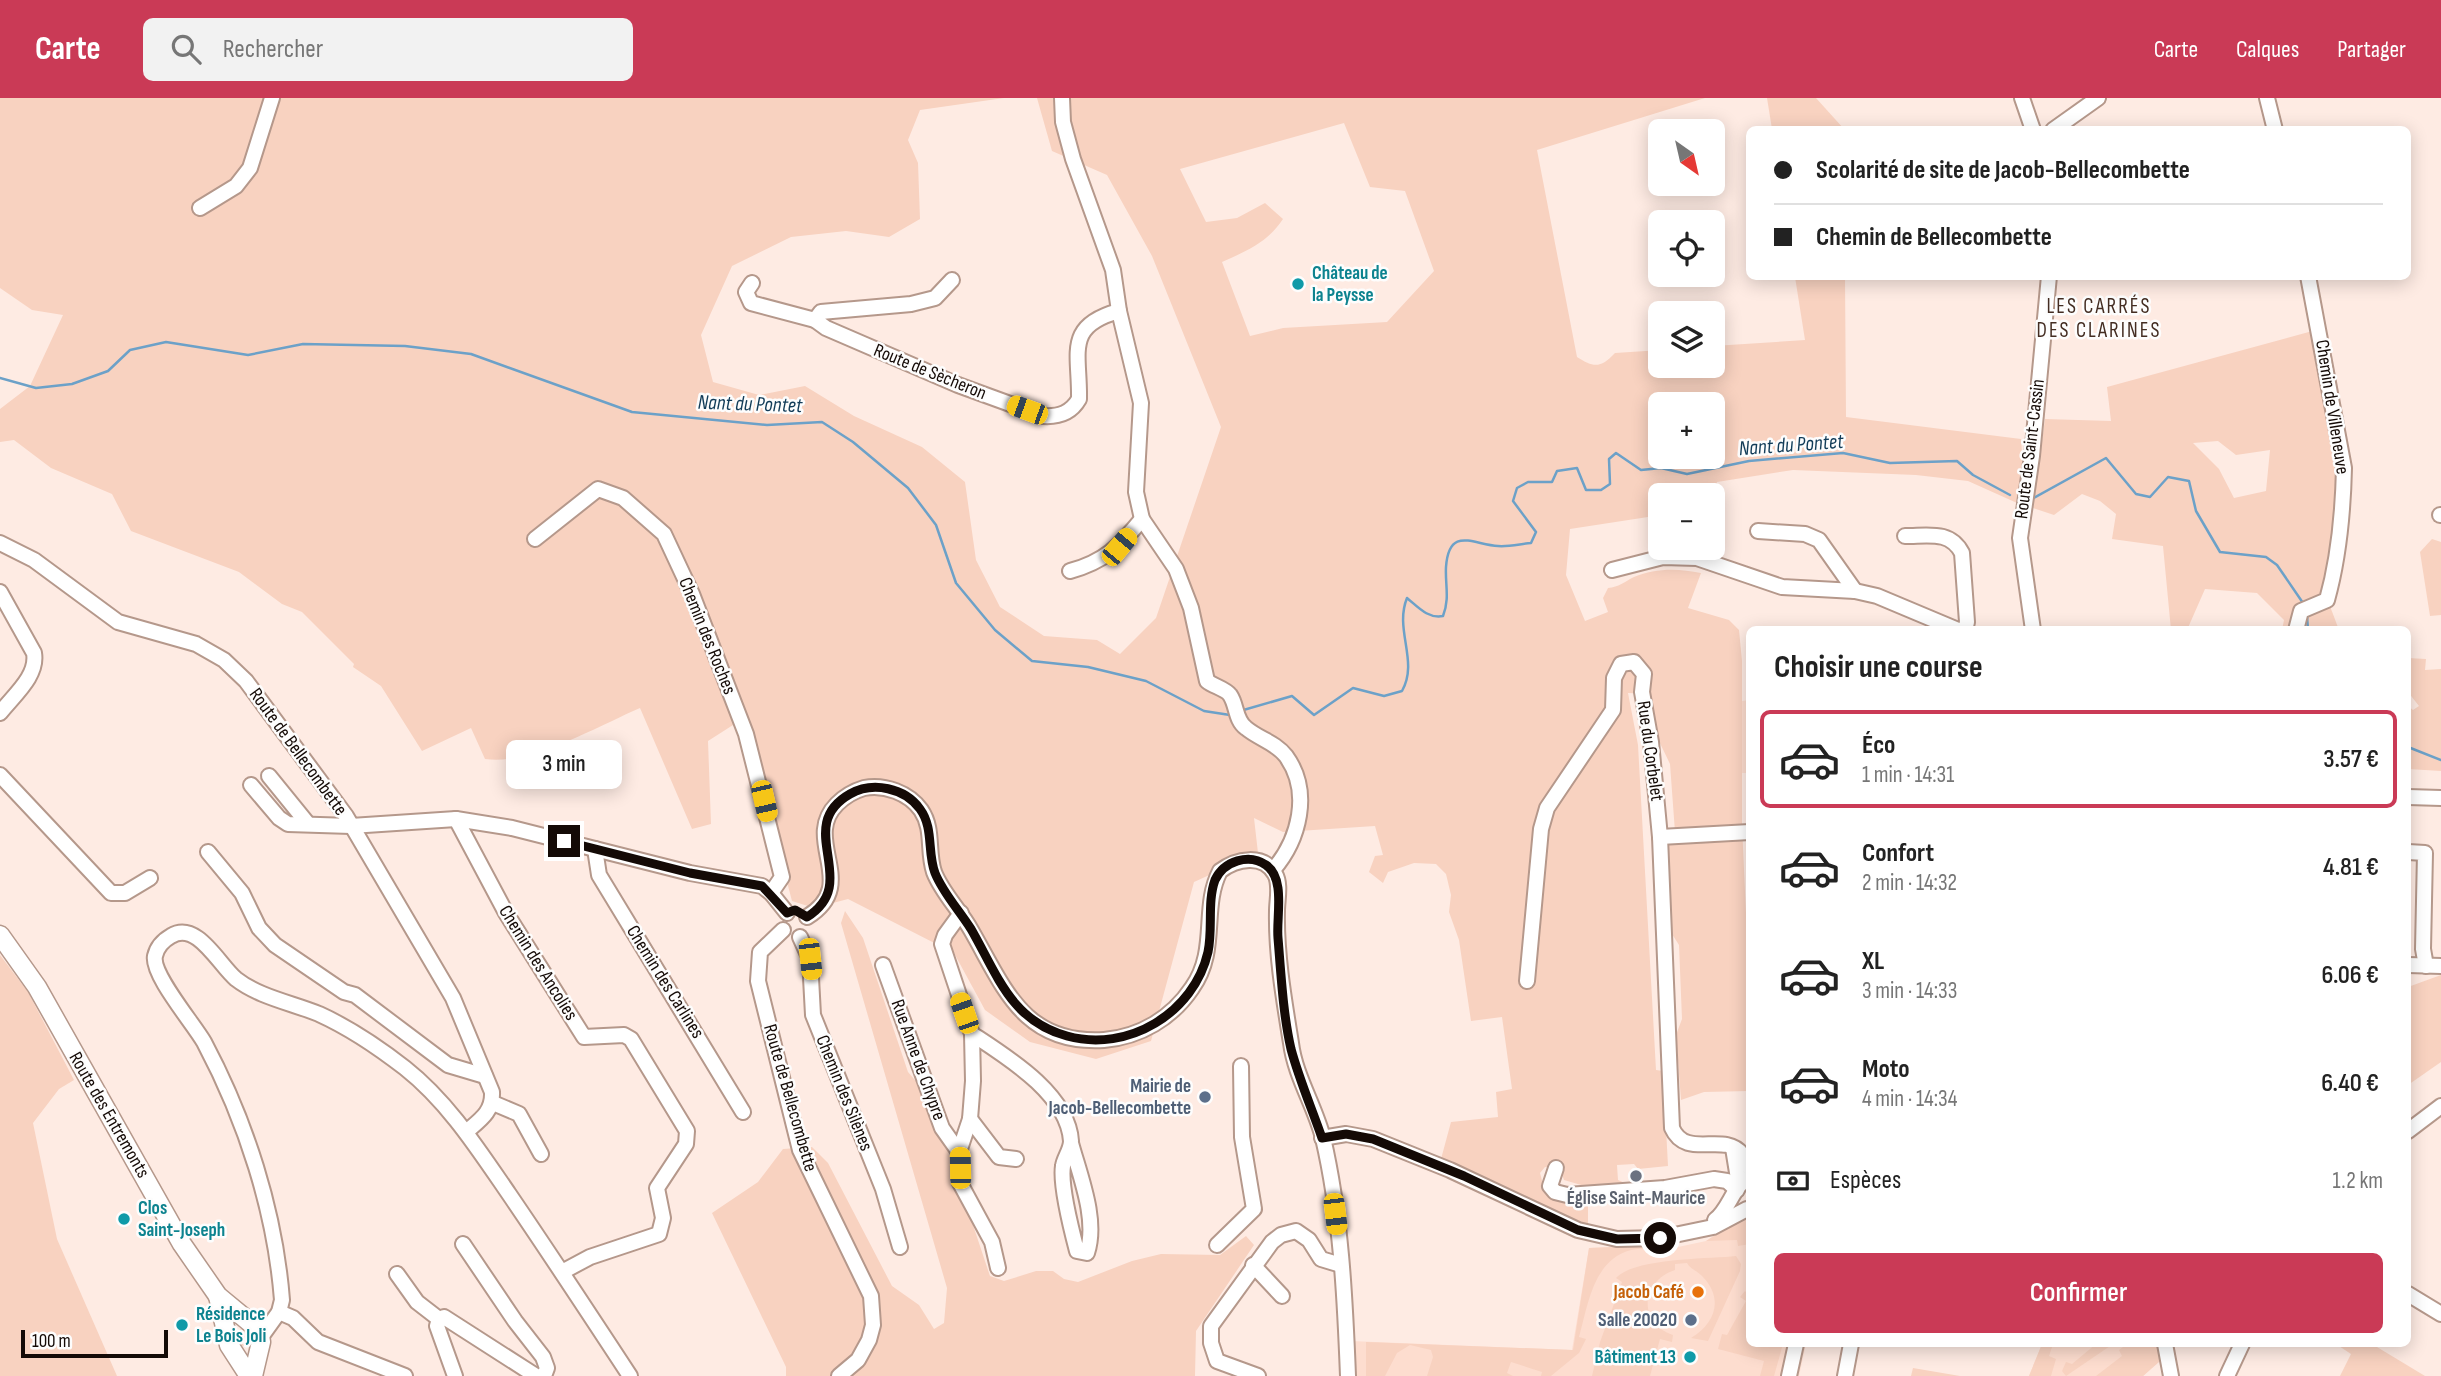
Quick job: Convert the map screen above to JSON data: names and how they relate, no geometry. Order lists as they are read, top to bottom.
{
  "streets": {
    "main road": ["Route des Entremonts"],
    "street": [
      "Route de Sècheron",
      "Chemin de Villeneuve",
      "Route de Saint-Cassin",
      "Chemin des Roches",
      "Rue du Corbelet",
      "Route de Bellecombette",
      "Chemin des Ancolies",
      "Chemin des Carlines",
      "Rue Anne de Chypre",
      "Chemin des Silènes"
    ]
  },
  "crossings": [
    ["Route de Bellecombette", "Chemin des Silènes"]
  ],
  "districts": ["LES CARRÉS DES CLARINES"],
  "water": ["Nant du Pontet"],
  "places": [
    "Château de la Peysse",
    "Mairie de Jacob-Bellecombette",
    "Église Saint-Maurice",
    "Clos Saint-Joseph",
    "Jacob Café",
    "Salle 20020",
    "Résidence Le Bois Joli",
    "Bâtiment 13"
  ],
  "scale_bar": "100 m",
  "north": "bottom right",
  "page": {
    "header": "Carte",
    "search": "Rechercher",
    "nav": ["Carte", "Calques", "Partager"],
    "map_buttons": ["+", "−"],
    "banner": ["Scolarité de site de Jacob-Bellecombette", "Chemin de Bellecombette"],
    "heading": "Choisir une course",
    "list": [
      {
        "name": "Éco",
        "note": "1 min · 14:31",
        "value": "3.57 €"
      },
      {
        "name": "Confort",
        "note": "2 min · 14:32",
        "value": "4.81 €"
      },
      {
        "name": "XL",
        "note": "3 min · 14:33",
        "value": "6.06 €"
      },
      {
        "name": "Moto",
        "note": "4 min · 14:34",
        "value": "6.40 €"
      }
    ],
    "bubble": "3 min",
    "pay": ["Espèces", "1.2 km"],
    "buttons": "Confirmer",
    "scale": "100 m"
  }
}
